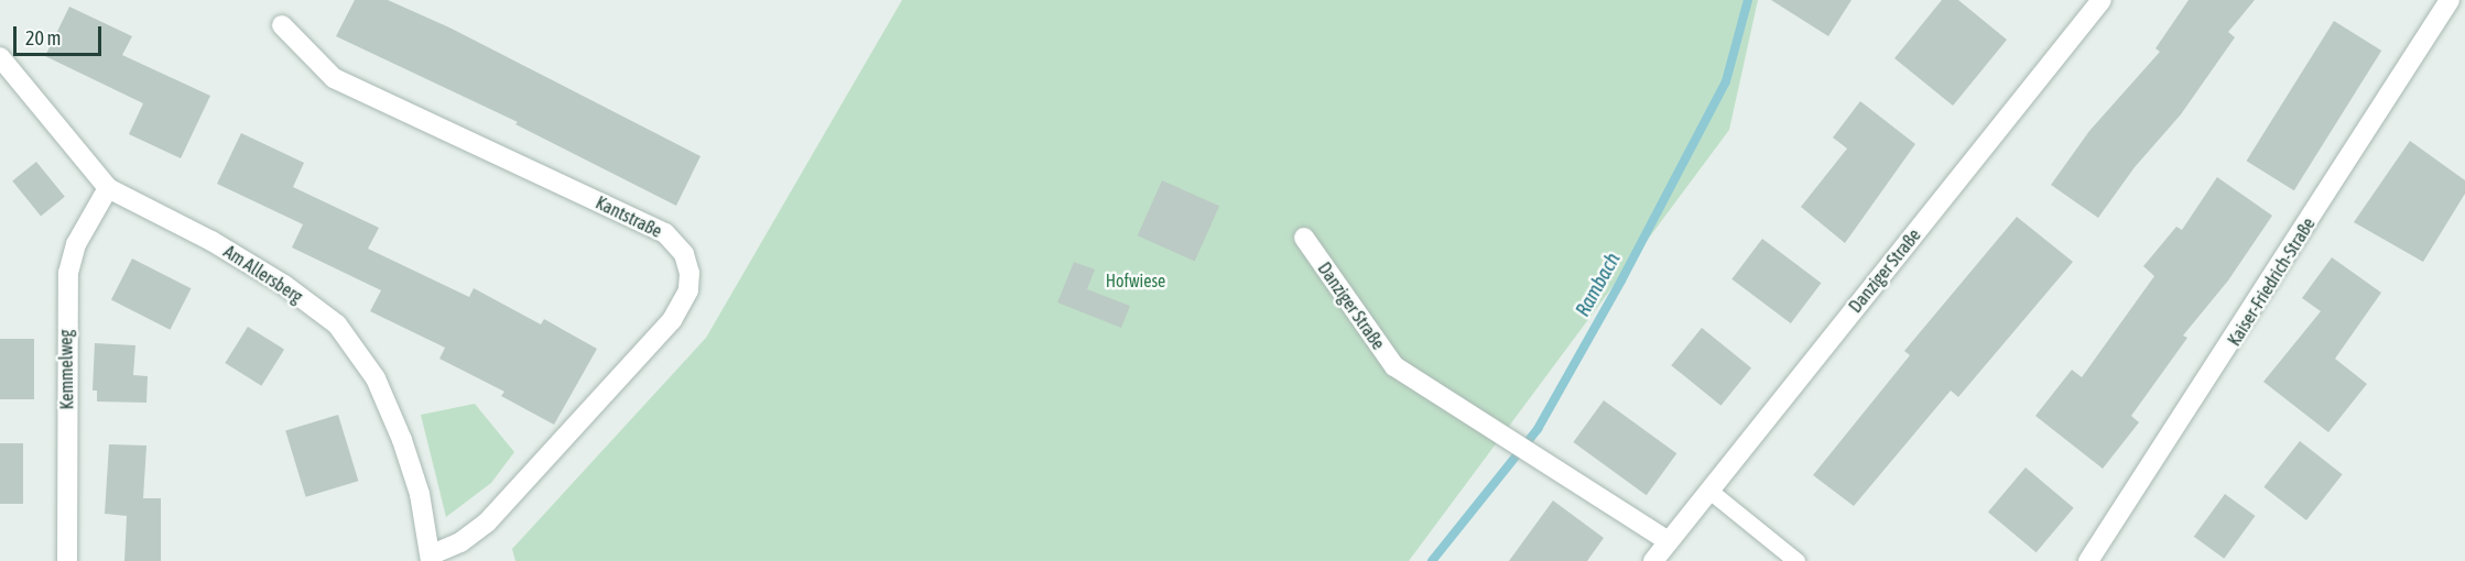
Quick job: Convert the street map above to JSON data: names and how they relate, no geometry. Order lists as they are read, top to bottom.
{
  "streets": {
    "street": [
      "Kantstraße",
      "Danziger Straße",
      "Am Allersberg",
      "Kaiser-Friedrich-Straße",
      "Kemmelweg"
    ]
  },
  "crossings": [
    ["Kantstraße", "Am Allersberg"],
    ["Am Allersberg", "Kemmelweg"]
  ],
  "water": ["Rambach"],
  "parks": ["Hofwiese"],
  "scale_bar": "20 m"
}
